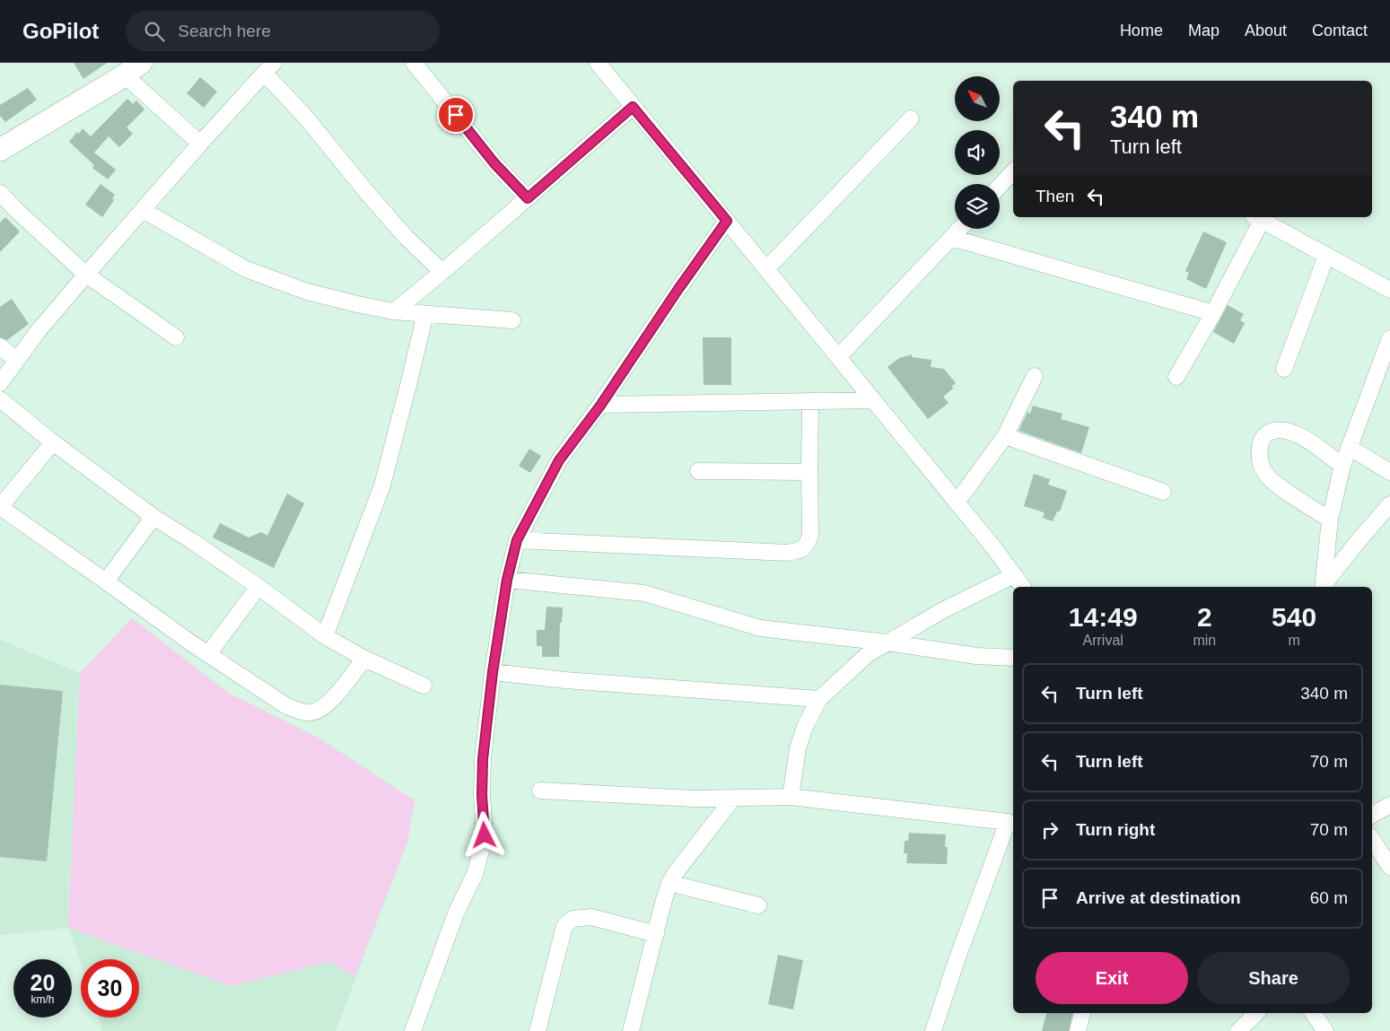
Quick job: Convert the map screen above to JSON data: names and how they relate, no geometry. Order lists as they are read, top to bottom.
{
  "north": "top left",
  "page": {
    "header": "GoPilot",
    "search": "Search here",
    "nav": [
      "Home",
      "Map",
      "About",
      "Contact"
    ],
    "turn": ["340 m", "Turn left"],
    "then": "Then",
    "eta": [
      "14:49",
      "Arrival",
      "2",
      "min",
      "540",
      "m"
    ],
    "list": [
      {
        "name": "Turn left",
        "value": "340 m"
      },
      {
        "name": "Turn left",
        "value": "70 m"
      },
      {
        "name": "Turn right",
        "value": "70 m"
      },
      {
        "name": "Arrive at destination",
        "value": "60 m"
      }
    ],
    "buttons": ["Exit", "Share"],
    "speed": "20 km/h",
    "limit": "30"
  }
}
